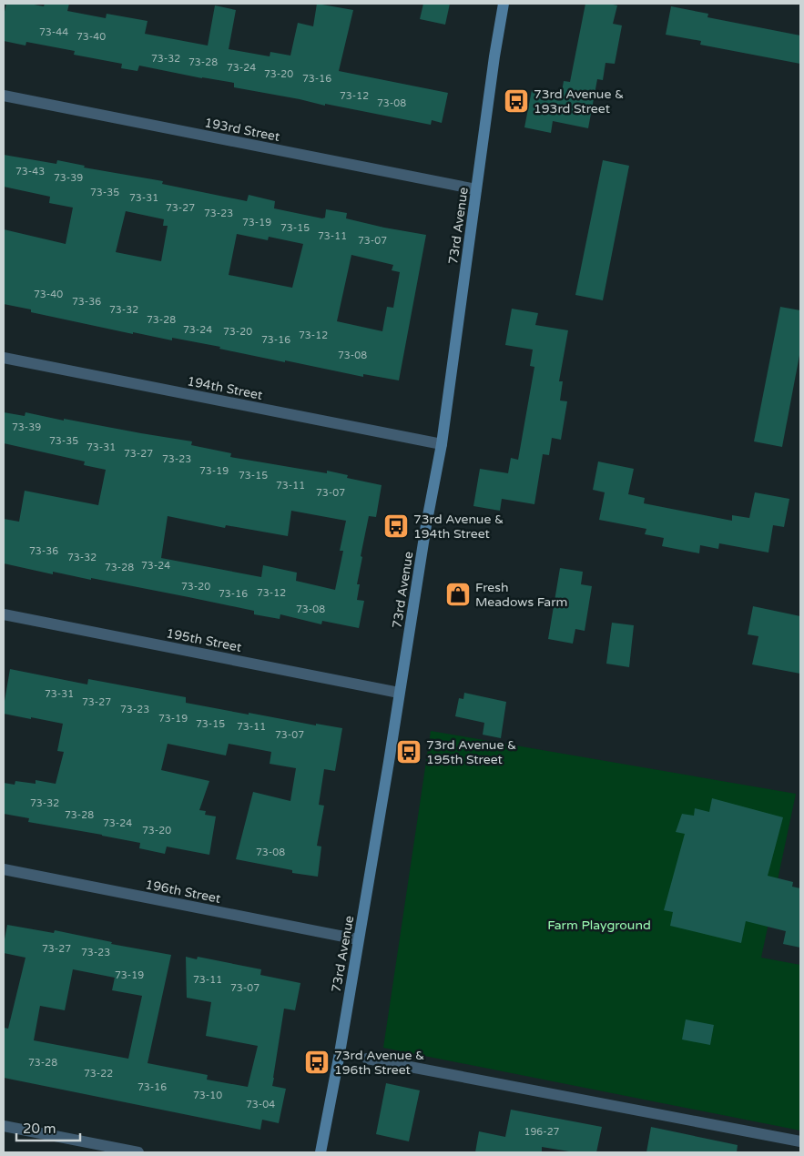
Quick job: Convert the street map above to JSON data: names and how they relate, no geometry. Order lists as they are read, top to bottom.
{
  "streets": {
    "street": [
      "193rd Street",
      "73rd Avenue",
      "194th Street",
      "195th Street",
      "196th Street"
    ]
  },
  "crossings": [
    ["193rd Street", "73rd Avenue"],
    ["73rd Avenue", "194th Street"],
    ["73rd Avenue", "195th Street"],
    ["73rd Avenue", "196th Street"]
  ],
  "parks": ["Farm Playground"],
  "places": {
    "bus stop": [
      "73rd Avenue & 193rd Street",
      "73rd Avenue & 194th Street",
      "73rd Avenue & 195th Street",
      "73rd Avenue & 196th Street"
    ],
    "shop": ["Fresh Meadows Farm"]
  },
  "house_numbers": [
    "73-44",
    "73-40",
    "73-32",
    "73-28",
    "73-24",
    "73-20",
    "73-16",
    "73-12",
    "73-08",
    "73-43",
    "73-39",
    "73-35",
    "73-31",
    "73-27",
    "73-23",
    "73-19",
    "73-15",
    "73-11",
    "73-07",
    "73-40",
    "73-36",
    "73-32",
    "73-28",
    "73-24",
    "73-20",
    "73-12",
    "73-16",
    "73-08",
    "73-39",
    "73-35",
    "73-31",
    "73-27",
    "73-23",
    "73-19",
    "73-15",
    "73-11",
    "73-07",
    "73-36",
    "73-32",
    "73-24",
    "73-28",
    "73-20",
    "73-12",
    "73-16",
    "73-08",
    "73-31",
    "73-27",
    "73-23",
    "73-19",
    "73-15",
    "73-11",
    "73-07",
    "73-32",
    "73-28",
    "73-24",
    "73-20",
    "73-08",
    "73-27",
    "73-23",
    "73-19",
    "73-11",
    "73-07",
    "73-28",
    "73-22",
    "73-16",
    "73-10",
    "73-04",
    "196-27"
  ],
  "scale_bar": "20 m"
}
